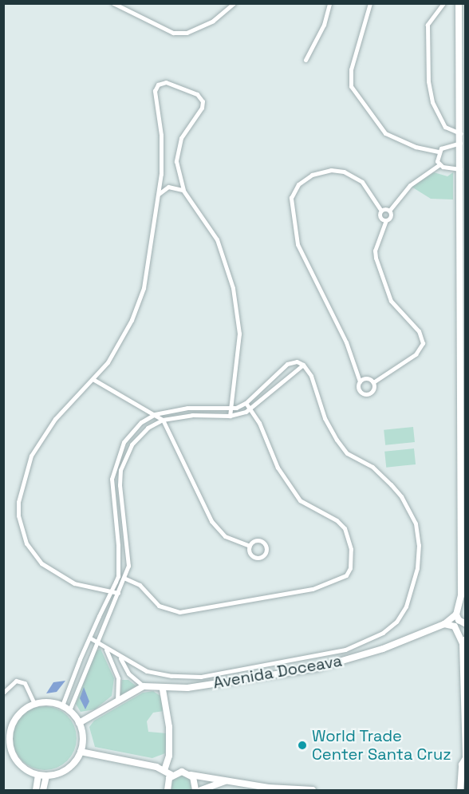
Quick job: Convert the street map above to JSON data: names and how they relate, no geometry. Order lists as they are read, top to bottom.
{
  "streets": {
    "main road": ["Avenida Doceava"]
  },
  "places": ["World Trade Center Santa Cruz"]
}
